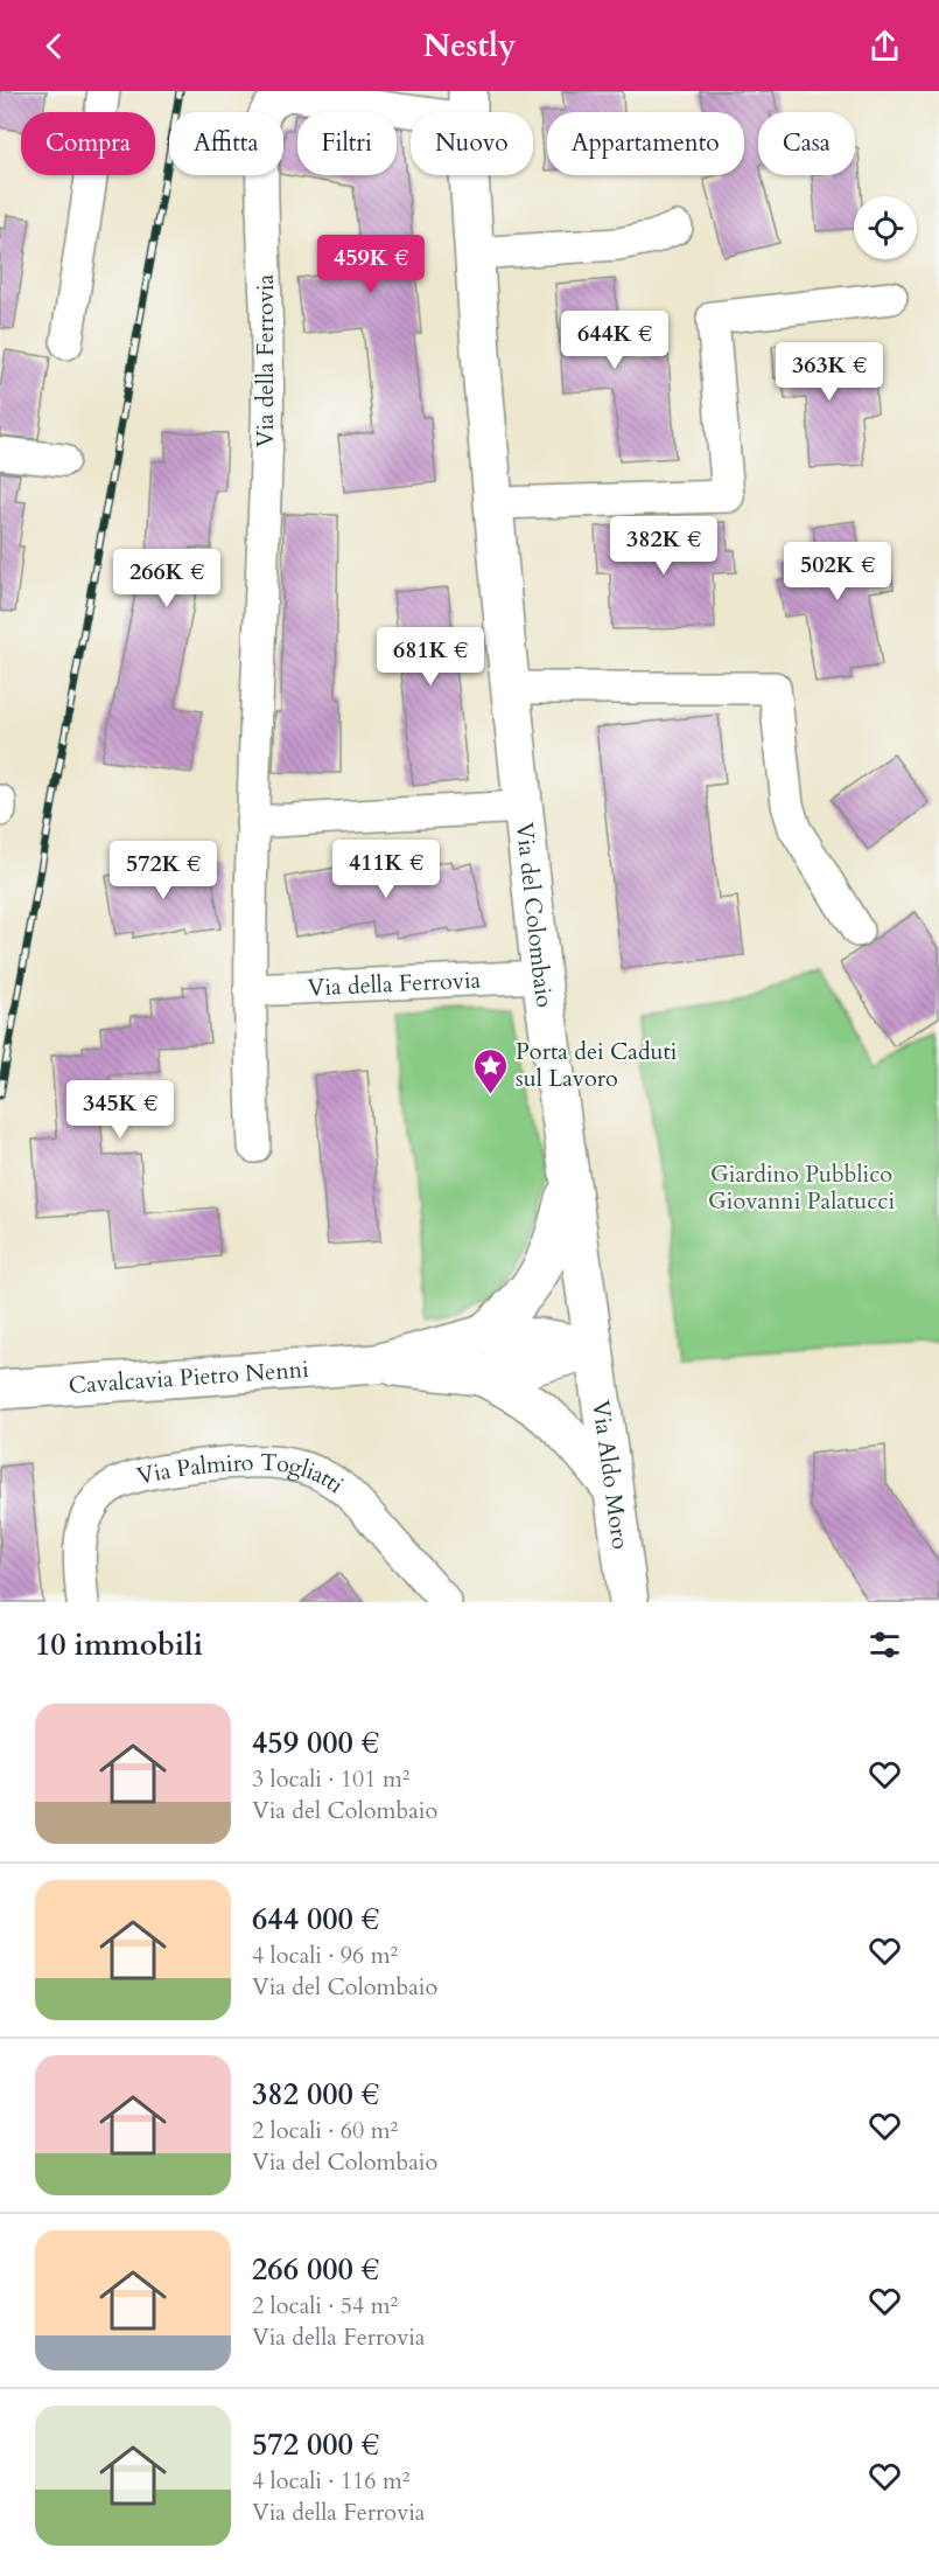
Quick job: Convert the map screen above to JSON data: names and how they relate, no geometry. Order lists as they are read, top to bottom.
{
  "streets": {
    "main road": ["Via del Colombaio", "Cavalcavia Pietro Nenni", "Via Aldo Moro"],
    "street": ["Via della Ferrovia", "Via Palmiro Togliatti"]
  },
  "crossings": [
    ["Via della Ferrovia", "Via del Colombaio"],
    ["Via del Colombaio", "Cavalcavia Pietro Nenni"],
    ["Via del Colombaio", "Via Aldo Moro"],
    ["Cavalcavia Pietro Nenni", "Via Aldo Moro"]
  ],
  "parks": ["Giardino Pubblico Giovanni Palatucci"],
  "places": {
    "place": ["Porta dei Caduti sul Lavoro"]
  },
  "page": {
    "header": "Nestly",
    "chip": [
      "Compra",
      "Affitta",
      "Filtri",
      "Nuovo",
      "Appartamento",
      "Casa"
    ],
    "price": [
      "459K €",
      "644K €",
      "363K €",
      "382K €",
      "502K €",
      "266K €",
      "681K €",
      "411K €",
      "572K €",
      "345K €"
    ],
    "heading": "10 immobili",
    "list": [
      {
        "name": "459 000 €",
        "note": "3 locali · 101 m² · Via del Colombaio"
      },
      {
        "name": "644 000 €",
        "note": "4 locali · 96 m² · Via del Colombaio"
      },
      {
        "name": "382 000 €",
        "note": "2 locali · 60 m² · Via del Colombaio"
      },
      {
        "name": "266 000 €",
        "note": "2 locali · 54 m² · Via della Ferrovia"
      },
      {
        "name": "572 000 €",
        "note": "4 locali · 116 m² · Via della Ferrovia"
      }
    ]
  }
}
